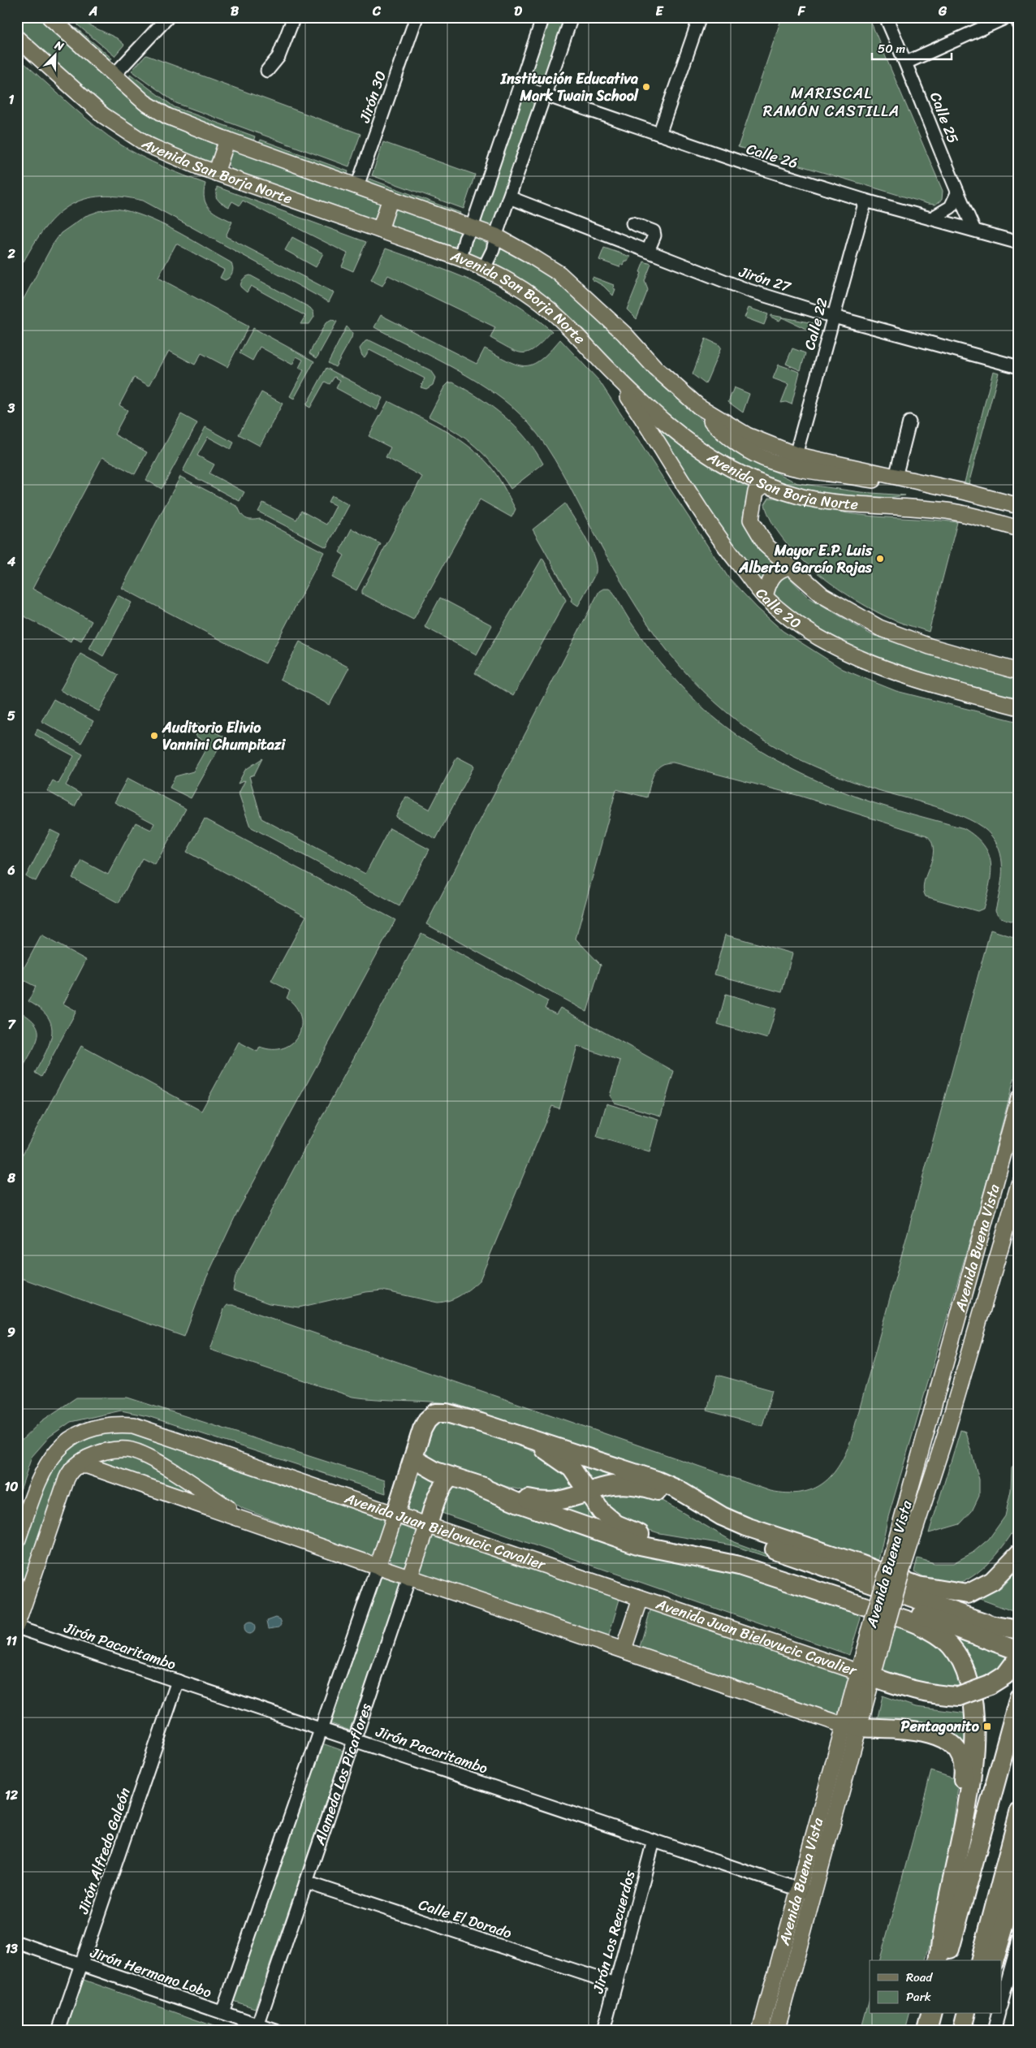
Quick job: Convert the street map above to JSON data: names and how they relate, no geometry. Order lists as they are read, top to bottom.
{
  "streets": {
    "main road": [
      "Avenida San Borja Norte",
      "Calle 20",
      "Avenida Buena Vista",
      "Avenida Juan Bielovucic Cavalier",
      "Alameda Los Picaflores"
    ],
    "street": [
      "Jirón 30",
      "Calle 25",
      "Calle 26",
      "Jirón 27",
      "Calle 22",
      "Jirón Pacaritambo",
      "Jirón Alfredo Galeón",
      "Calle El Dorado",
      "Jirón Los Recuerdos",
      "Jirón Hermano Lobo"
    ]
  },
  "crossings": [
    ["Jirón 30", "Avenida San Borja Norte"],
    ["Calle 25", "Calle 26"],
    ["Calle 26", "Calle 22"],
    ["Avenida San Borja Norte", "Calle 22"],
    ["Avenida San Borja Norte", "Calle 20"],
    ["Jirón 27", "Calle 22"],
    ["Avenida Buena Vista", "Avenida Juan Bielovucic Cavalier"],
    ["Avenida Buena Vista", "Jirón Pacaritambo"],
    ["Avenida Juan Bielovucic Cavalier", "Alameda Los Picaflores"],
    ["Jirón Pacaritambo", "Alameda Los Picaflores"],
    ["Jirón Pacaritambo", "Jirón Alfredo Galeón"],
    ["Jirón Pacaritambo", "Jirón Los Recuerdos"],
    ["Alameda Los Picaflores", "Calle El Dorado"],
    ["Alameda Los Picaflores", "Jirón Hermano Lobo"],
    ["Jirón Alfredo Galeón", "Jirón Hermano Lobo"],
    ["Calle El Dorado", "Jirón Los Recuerdos"]
  ],
  "districts": ["MARISCAL RAMÓN CASTILLA"],
  "places": {
    "other": ["Institución Educativa Mark Twain School", "Mayor E.P. Luis Alberto García Rojas", "Auditorio Elivio Vannini Chumpitazi"],
    "transit": ["Pentagonito"]
  },
  "legend": ["Road", "Park"],
  "scale_bar": "50 m",
  "north": "top right",
  "grid": {
    "columns": [
      "A",
      "B",
      "C",
      "D",
      "E",
      "F",
      "G"
    ],
    "rows": [
      "1",
      "2",
      "3",
      "4",
      "5",
      "6",
      "7",
      "8",
      "9",
      "10",
      "11",
      "12",
      "13"
    ]
  }
}
